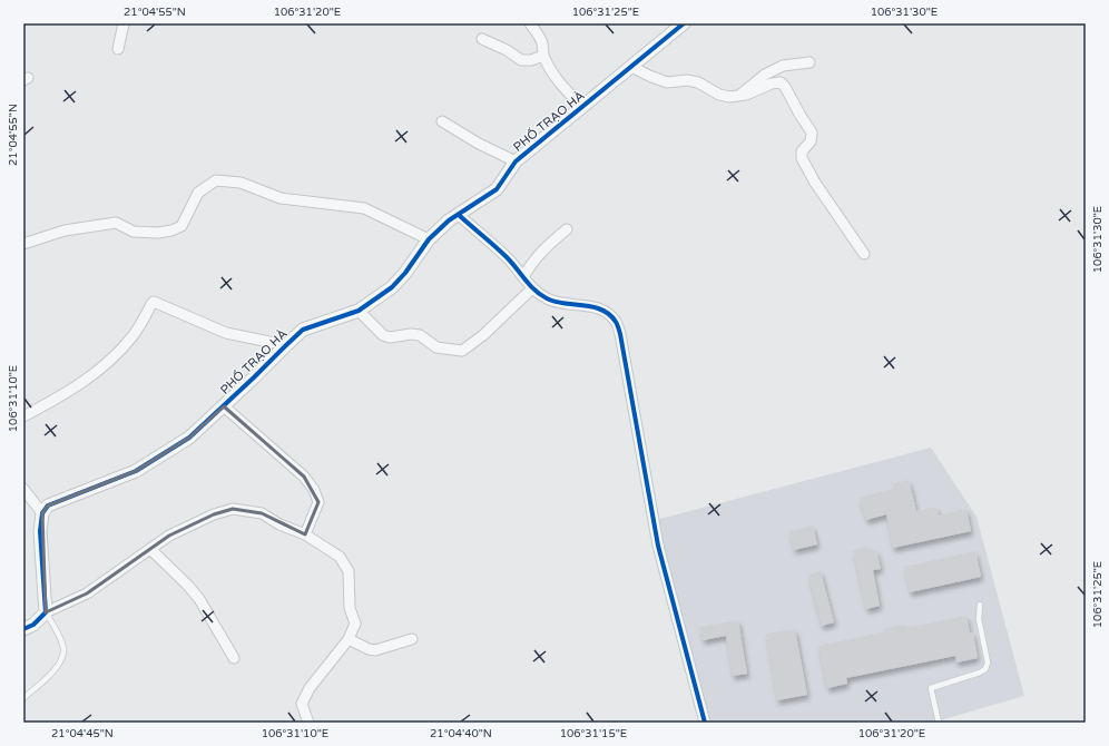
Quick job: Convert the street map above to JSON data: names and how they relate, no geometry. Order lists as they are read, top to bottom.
{
  "streets": {
    "street": ["PHỐ TRẠO HÀ"]
  },
  "coordinates": [
    "21°04'55\"N",
    "106°31'20\"E",
    "106°31'25\"E",
    "106°31'30\"E",
    "106°31'10\"E",
    "21°04'45\"N",
    "21°04'40\"N",
    "106°31'15\"E"
  ]
}
